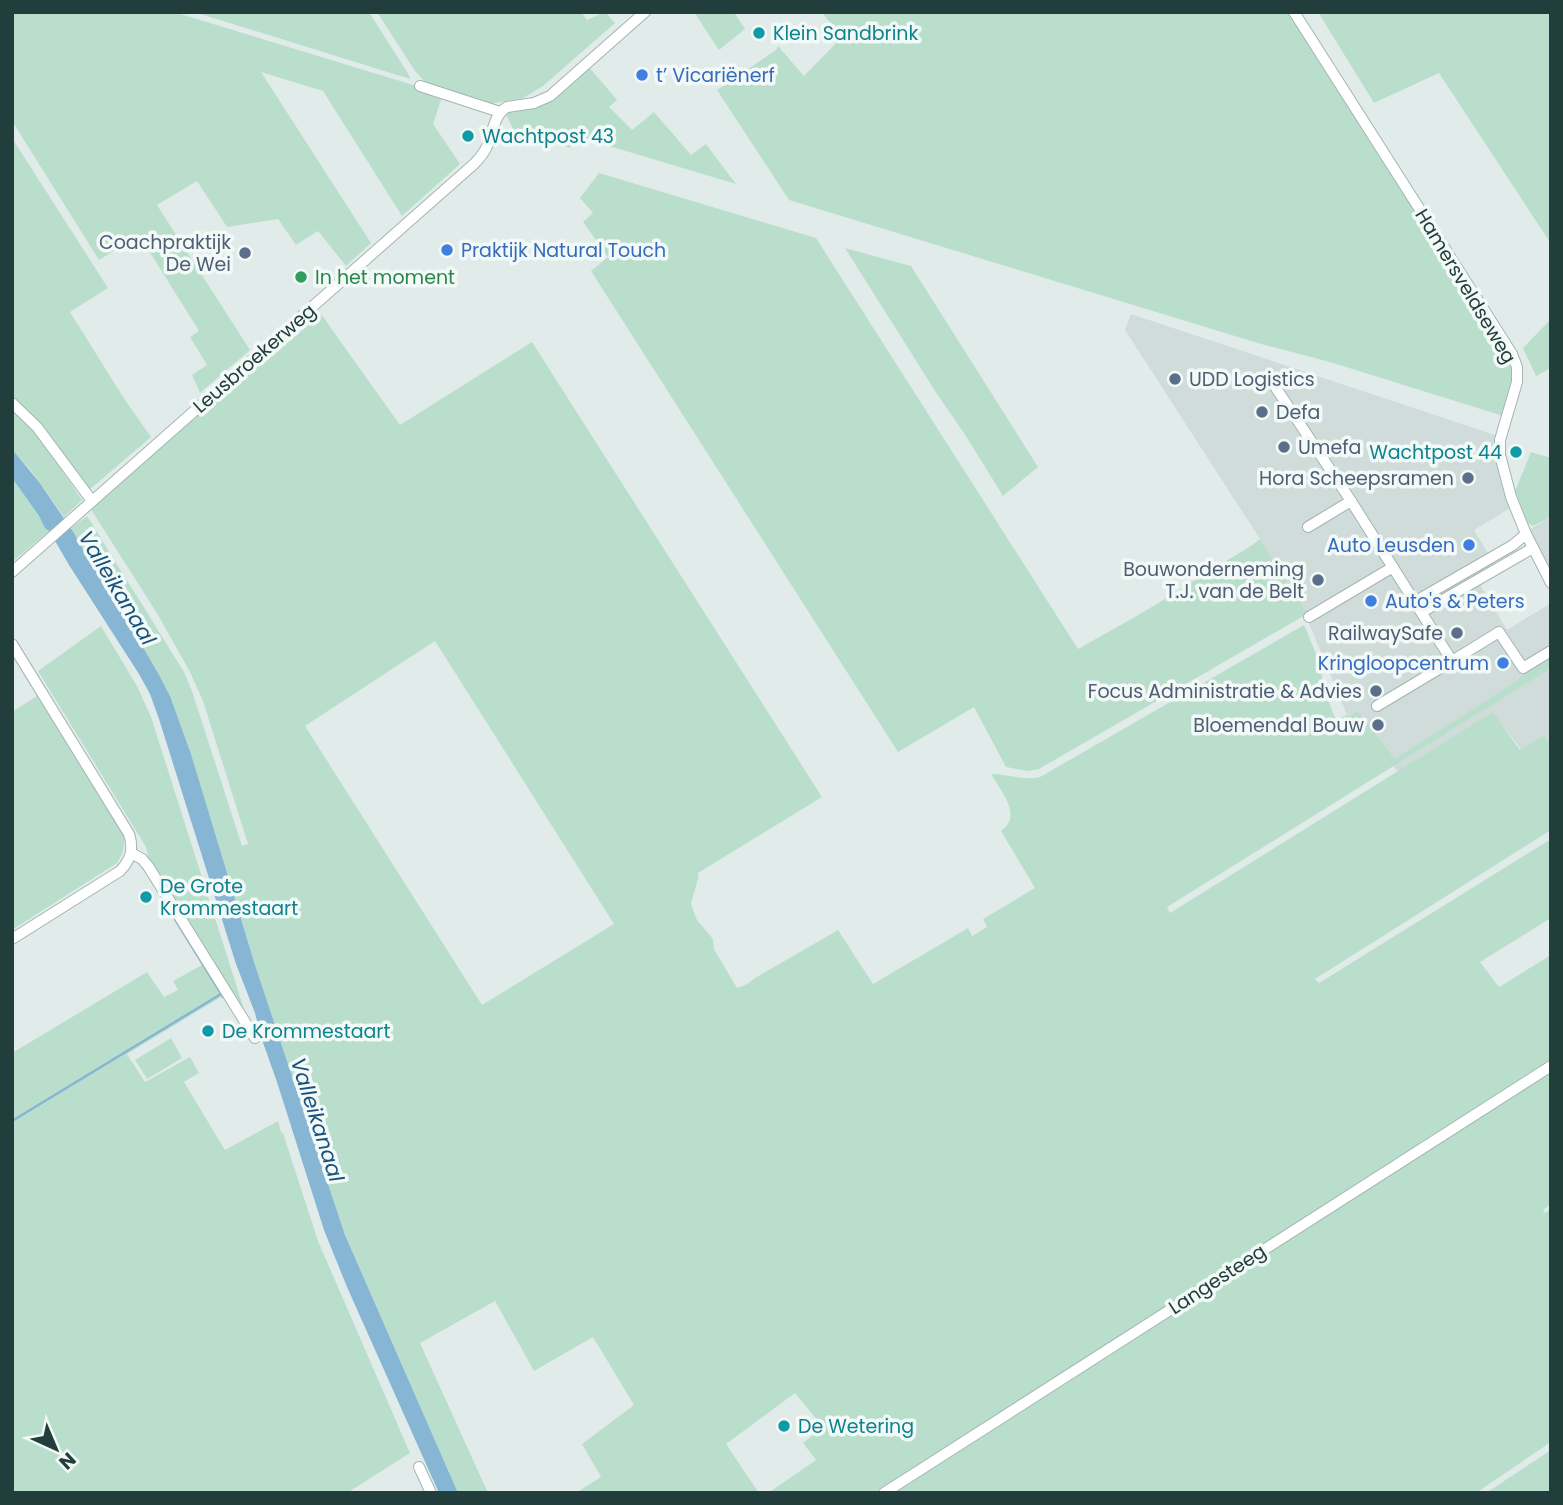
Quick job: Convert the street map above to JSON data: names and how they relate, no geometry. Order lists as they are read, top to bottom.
{
  "streets": {
    "street": ["Hamersveldseweg", "Leusbroekerweg", "Langesteeg"]
  },
  "water": ["Valleikanaal"],
  "places": [
    "Klein Sandbrink",
    "t’ Vicariënerf",
    "Wachtpost 43",
    "Praktijk Natural Touch",
    "Coachpraktijk De Wei",
    "In het moment",
    "UDD Logistics",
    "Defa",
    "Umefa",
    "Wachtpost 44",
    "Hora Scheepsramen",
    "Auto Leusden",
    "Bouwonderneming T.J. van de Belt",
    "Auto's & Peters",
    "RailwaySafe",
    "Kringloopcentrum",
    "Focus Administratie & Advies",
    "Bloemendal Bouw",
    "De Grote Krommestaart",
    "De Krommestaart",
    "De Wetering"
  ],
  "north": "bottom right"
}
